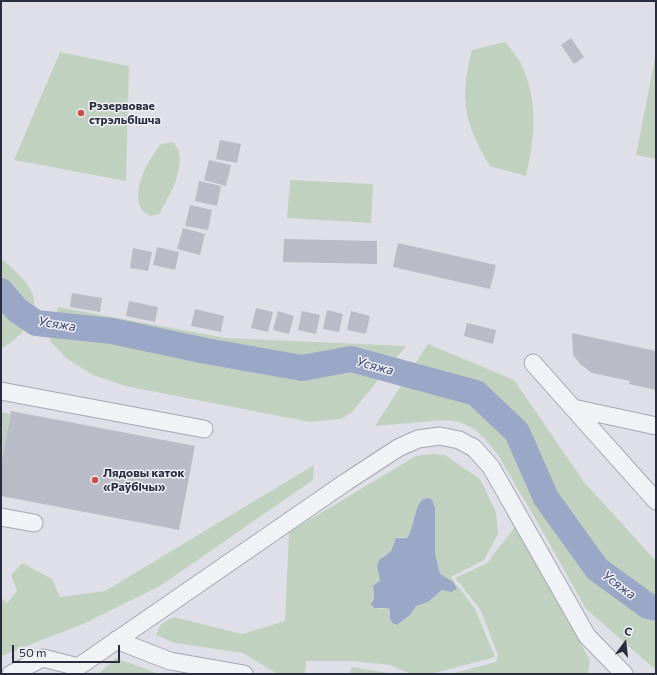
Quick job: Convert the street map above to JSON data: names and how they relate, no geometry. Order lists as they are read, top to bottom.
{
  "water": ["Усяжа"],
  "places": ["Рэзервовае стрэльбішча", "Лядовы каток «Раўбічы»"],
  "scale_bar": "50 m",
  "north": "top"
}
